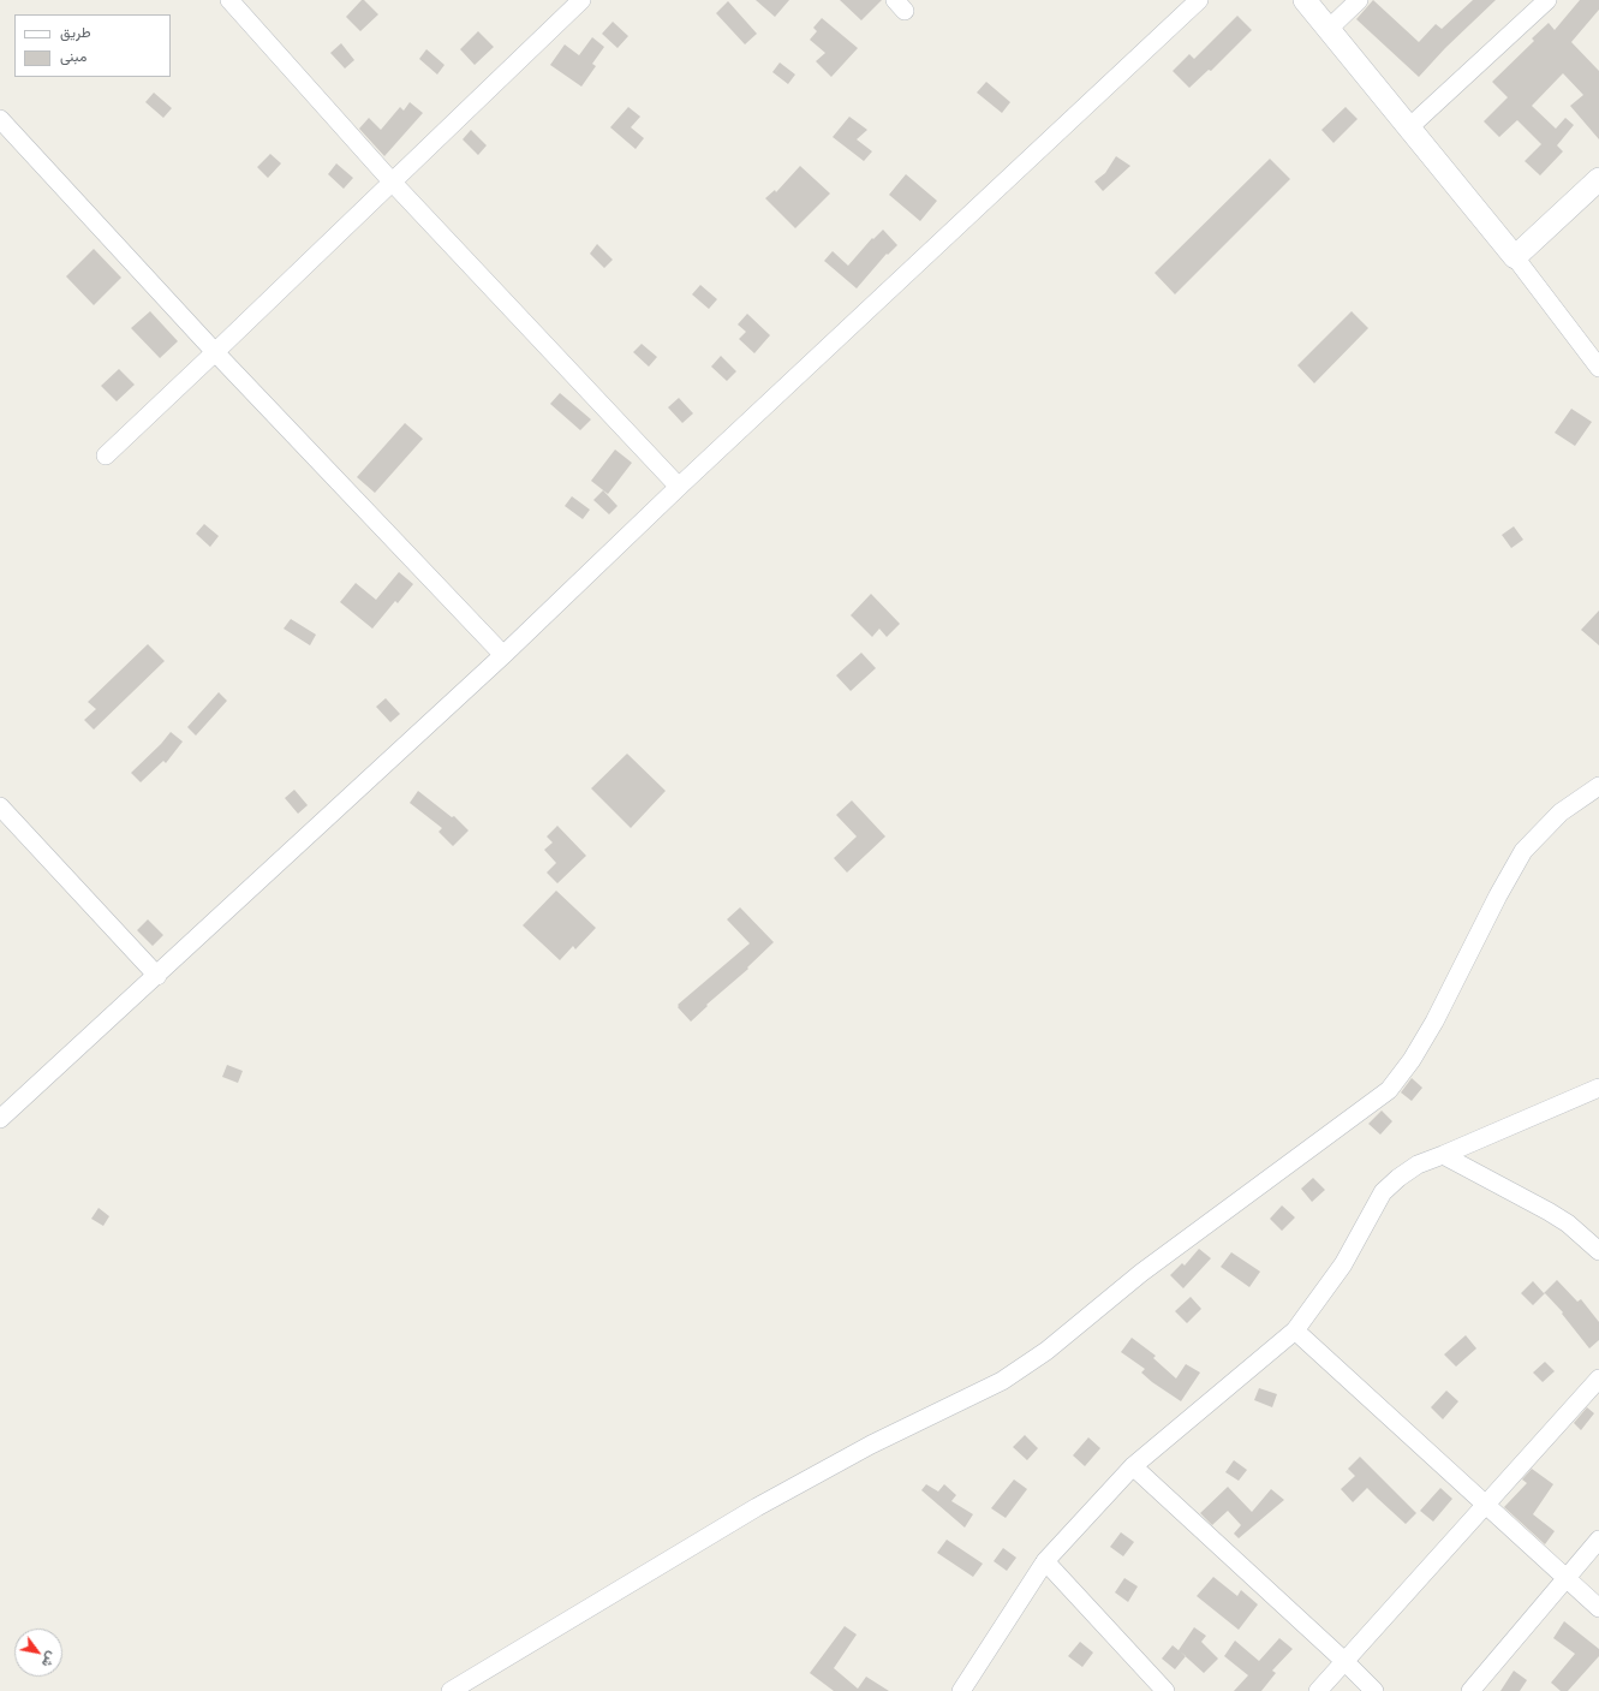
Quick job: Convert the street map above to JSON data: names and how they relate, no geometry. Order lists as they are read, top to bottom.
{
  "legend": ["طريق", "مبنى"],
  "north": "bottom right"
}
